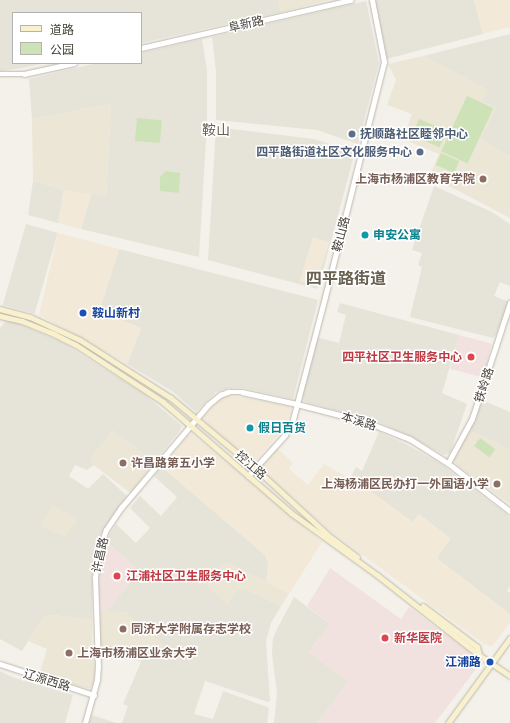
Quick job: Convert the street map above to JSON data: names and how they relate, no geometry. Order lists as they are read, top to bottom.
{
  "streets": {
    "main road": ["控江路"],
    "street": [
      "阜新路",
      "鞍山路",
      "铁岭路",
      "本溪路",
      "许昌路",
      "辽源西路"
    ]
  },
  "crossings": [
    ["鞍山路", "本溪路"],
    ["鞍山路", "控江路"],
    ["铁岭路", "本溪路"],
    ["本溪路", "控江路"],
    ["本溪路", "许昌路"],
    ["控江路", "许昌路"],
    ["许昌路", "辽源西路"]
  ],
  "districts": ["鞍山", "四平路街道"],
  "places": [
    "抚顺路社区睦邻中心",
    "四平路街道社区文化服务中心",
    "上海市杨浦区教育学院",
    "申安公寓",
    "鞍山新村",
    "四平社区卫生服务中心",
    "假日百货",
    "许昌路第五小学",
    "‌上海杨浦区民办打一外国语小学",
    "江浦社区卫生服务中心",
    "同济大学附属存志学校",
    "新华医院",
    "上海市杨浦区业余大学",
    "江浦路"
  ],
  "legend": ["道路", "公园"]
}
